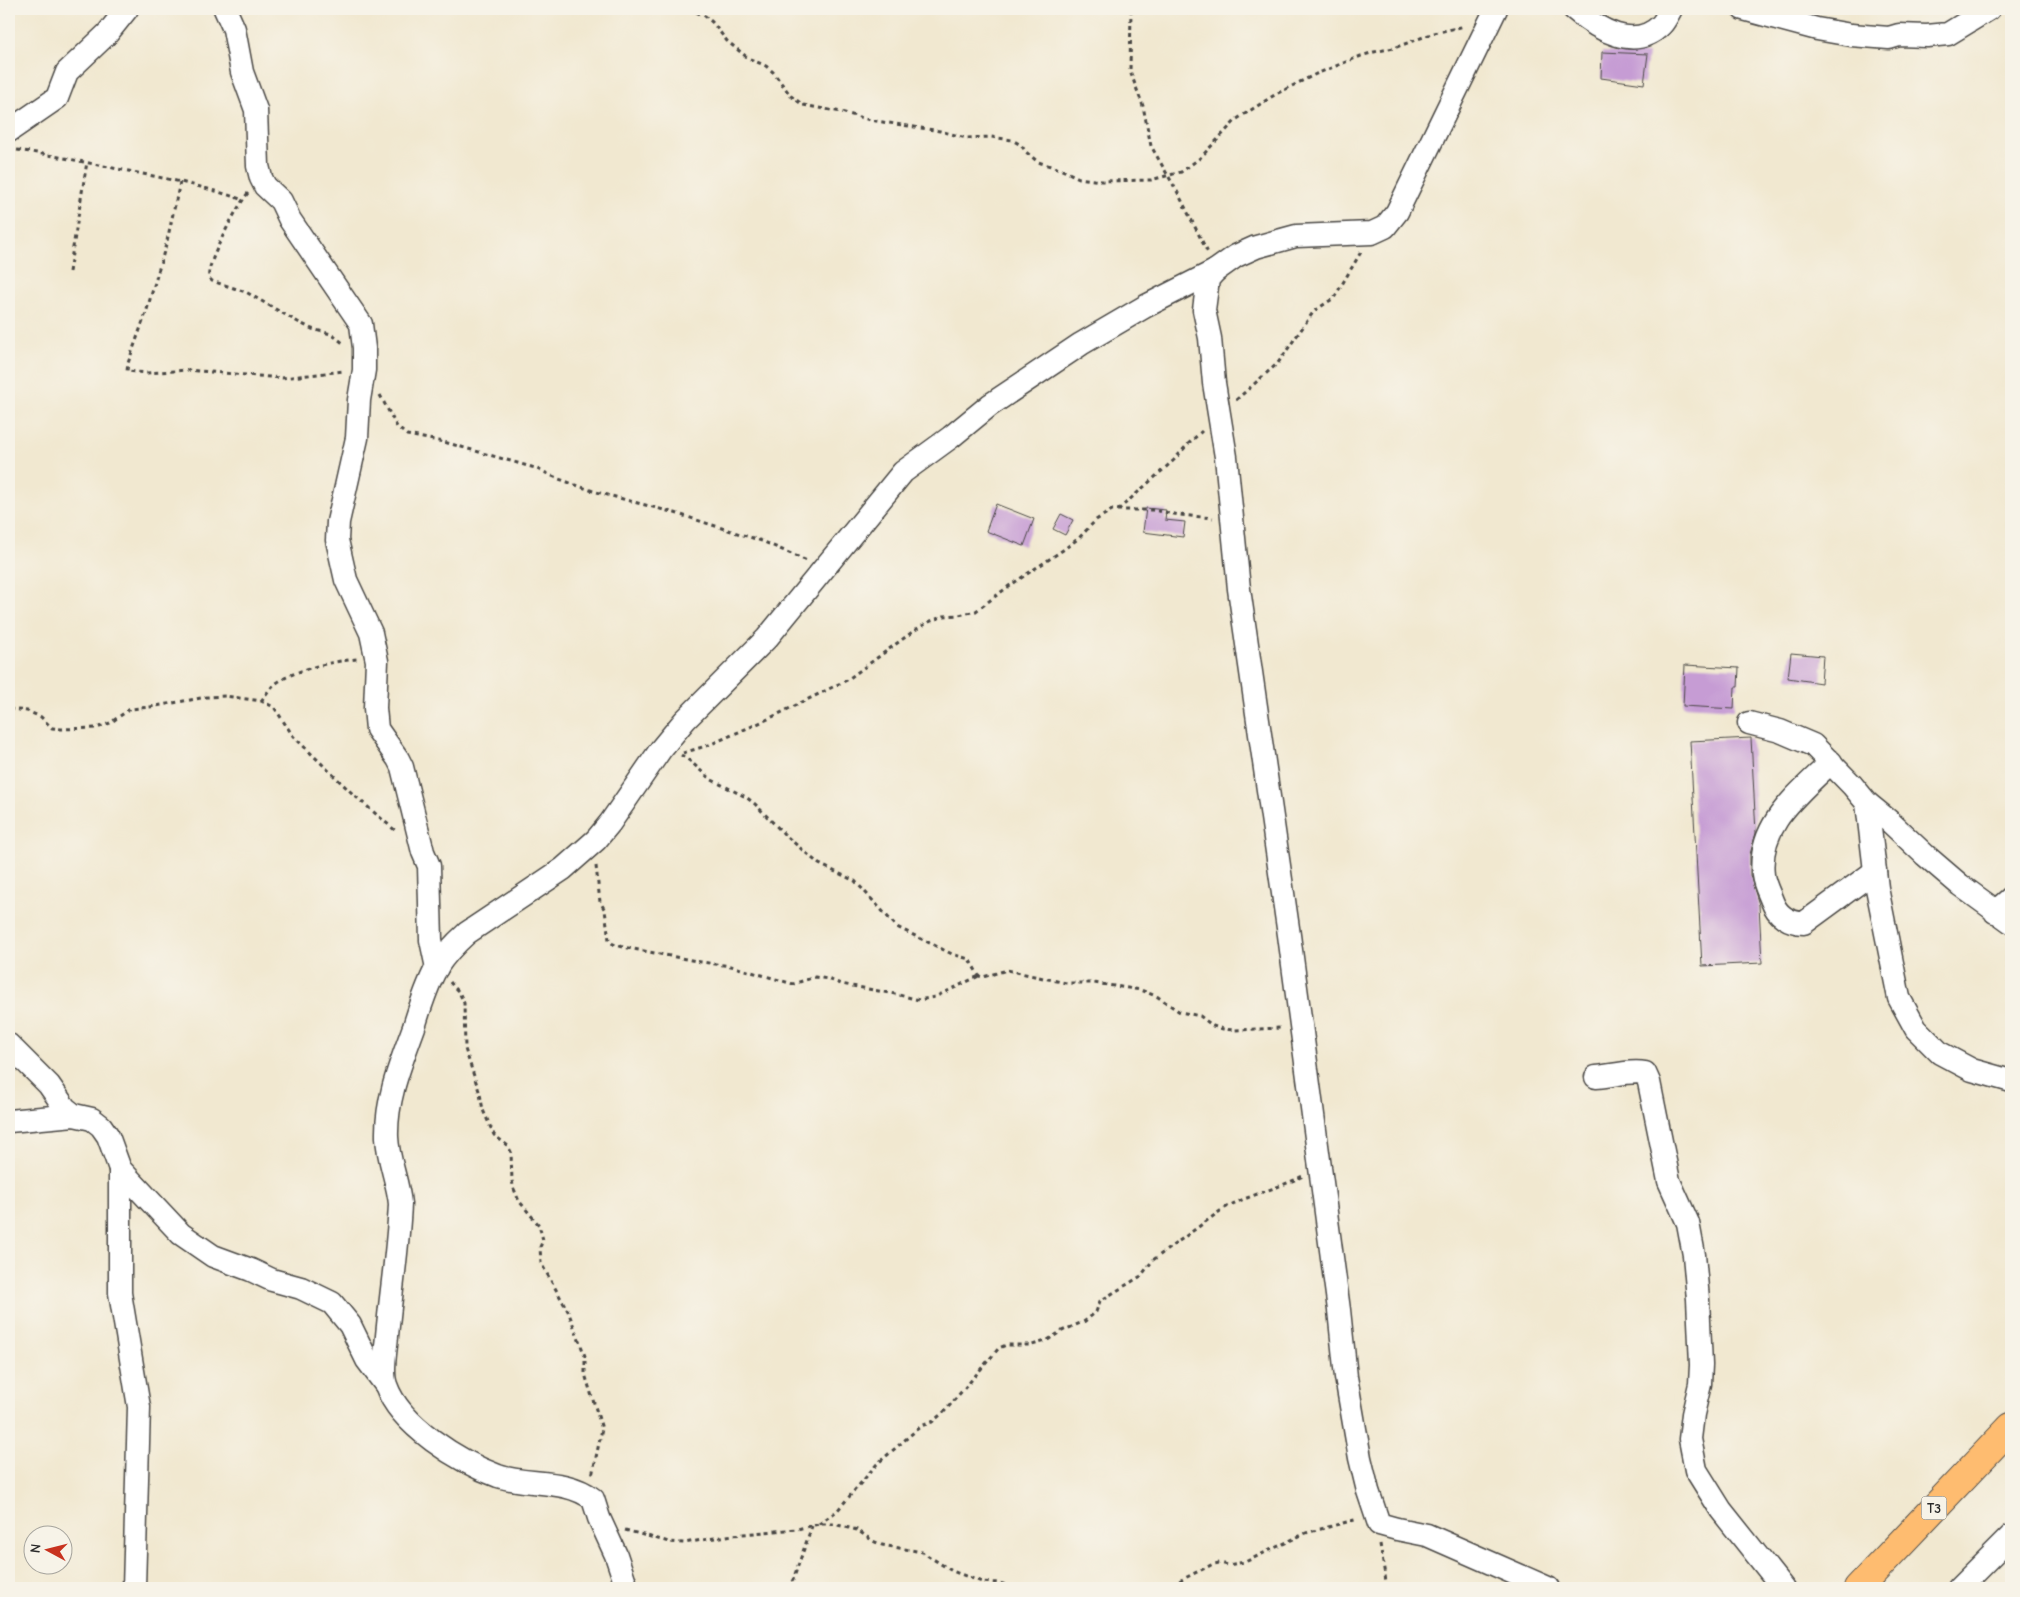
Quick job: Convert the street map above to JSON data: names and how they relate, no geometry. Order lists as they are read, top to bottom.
{
  "streets": {
    "highway": ["T3"]
  },
  "north": "left"
}
